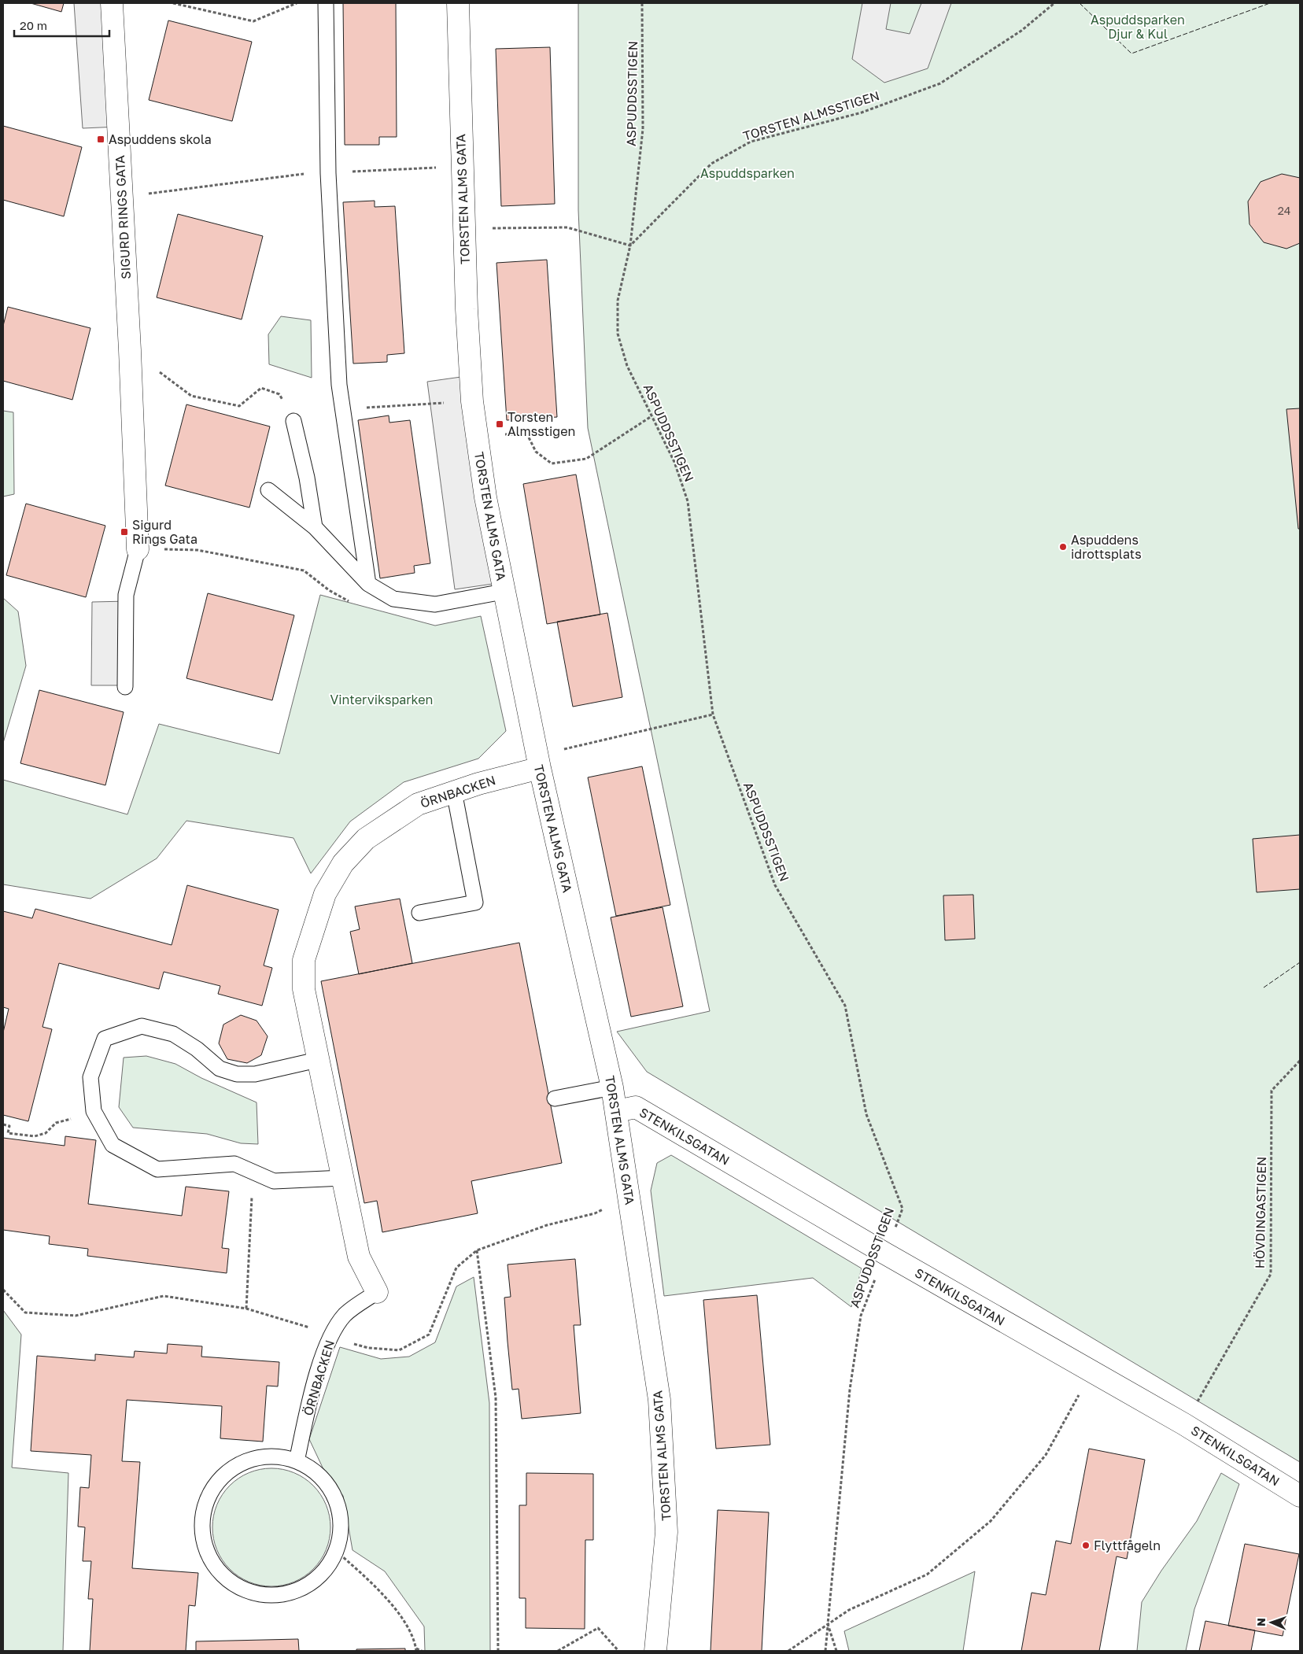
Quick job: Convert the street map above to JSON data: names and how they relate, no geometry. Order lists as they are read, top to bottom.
{
  "streets": {
    "street": [
      "TORSTEN ALMS GATA",
      "SIGURD RINGS GATA",
      "ÖRNBACKEN",
      "STENKILSGATAN"
    ],
    "path": ["ASPUDDSSTIGEN", "TORSTEN ALMSSTIGEN", "HÖVDINGASTIGEN"]
  },
  "crossings": [
    ["ASPUDDSSTIGEN", "TORSTEN ALMSSTIGEN"],
    ["ASPUDDSSTIGEN", "STENKILSGATAN"],
    ["TORSTEN ALMS GATA", "ÖRNBACKEN"],
    ["TORSTEN ALMS GATA", "STENKILSGATAN"],
    ["STENKILSGATAN", "HÖVDINGASTIGEN"]
  ],
  "parks": ["Aspuddsparken Djur & Kul", "Aspuddsparken", "Vinterviksparken"],
  "places": {
    "transit": ["Aspuddens skola", "Torsten Almsstigen", "Sigurd Rings Gata"],
    "other": ["Aspuddens idrottsplats", "Flyttfågeln"]
  },
  "house_numbers": ["24"],
  "scale_bar": "20 m",
  "north": "left"
}
